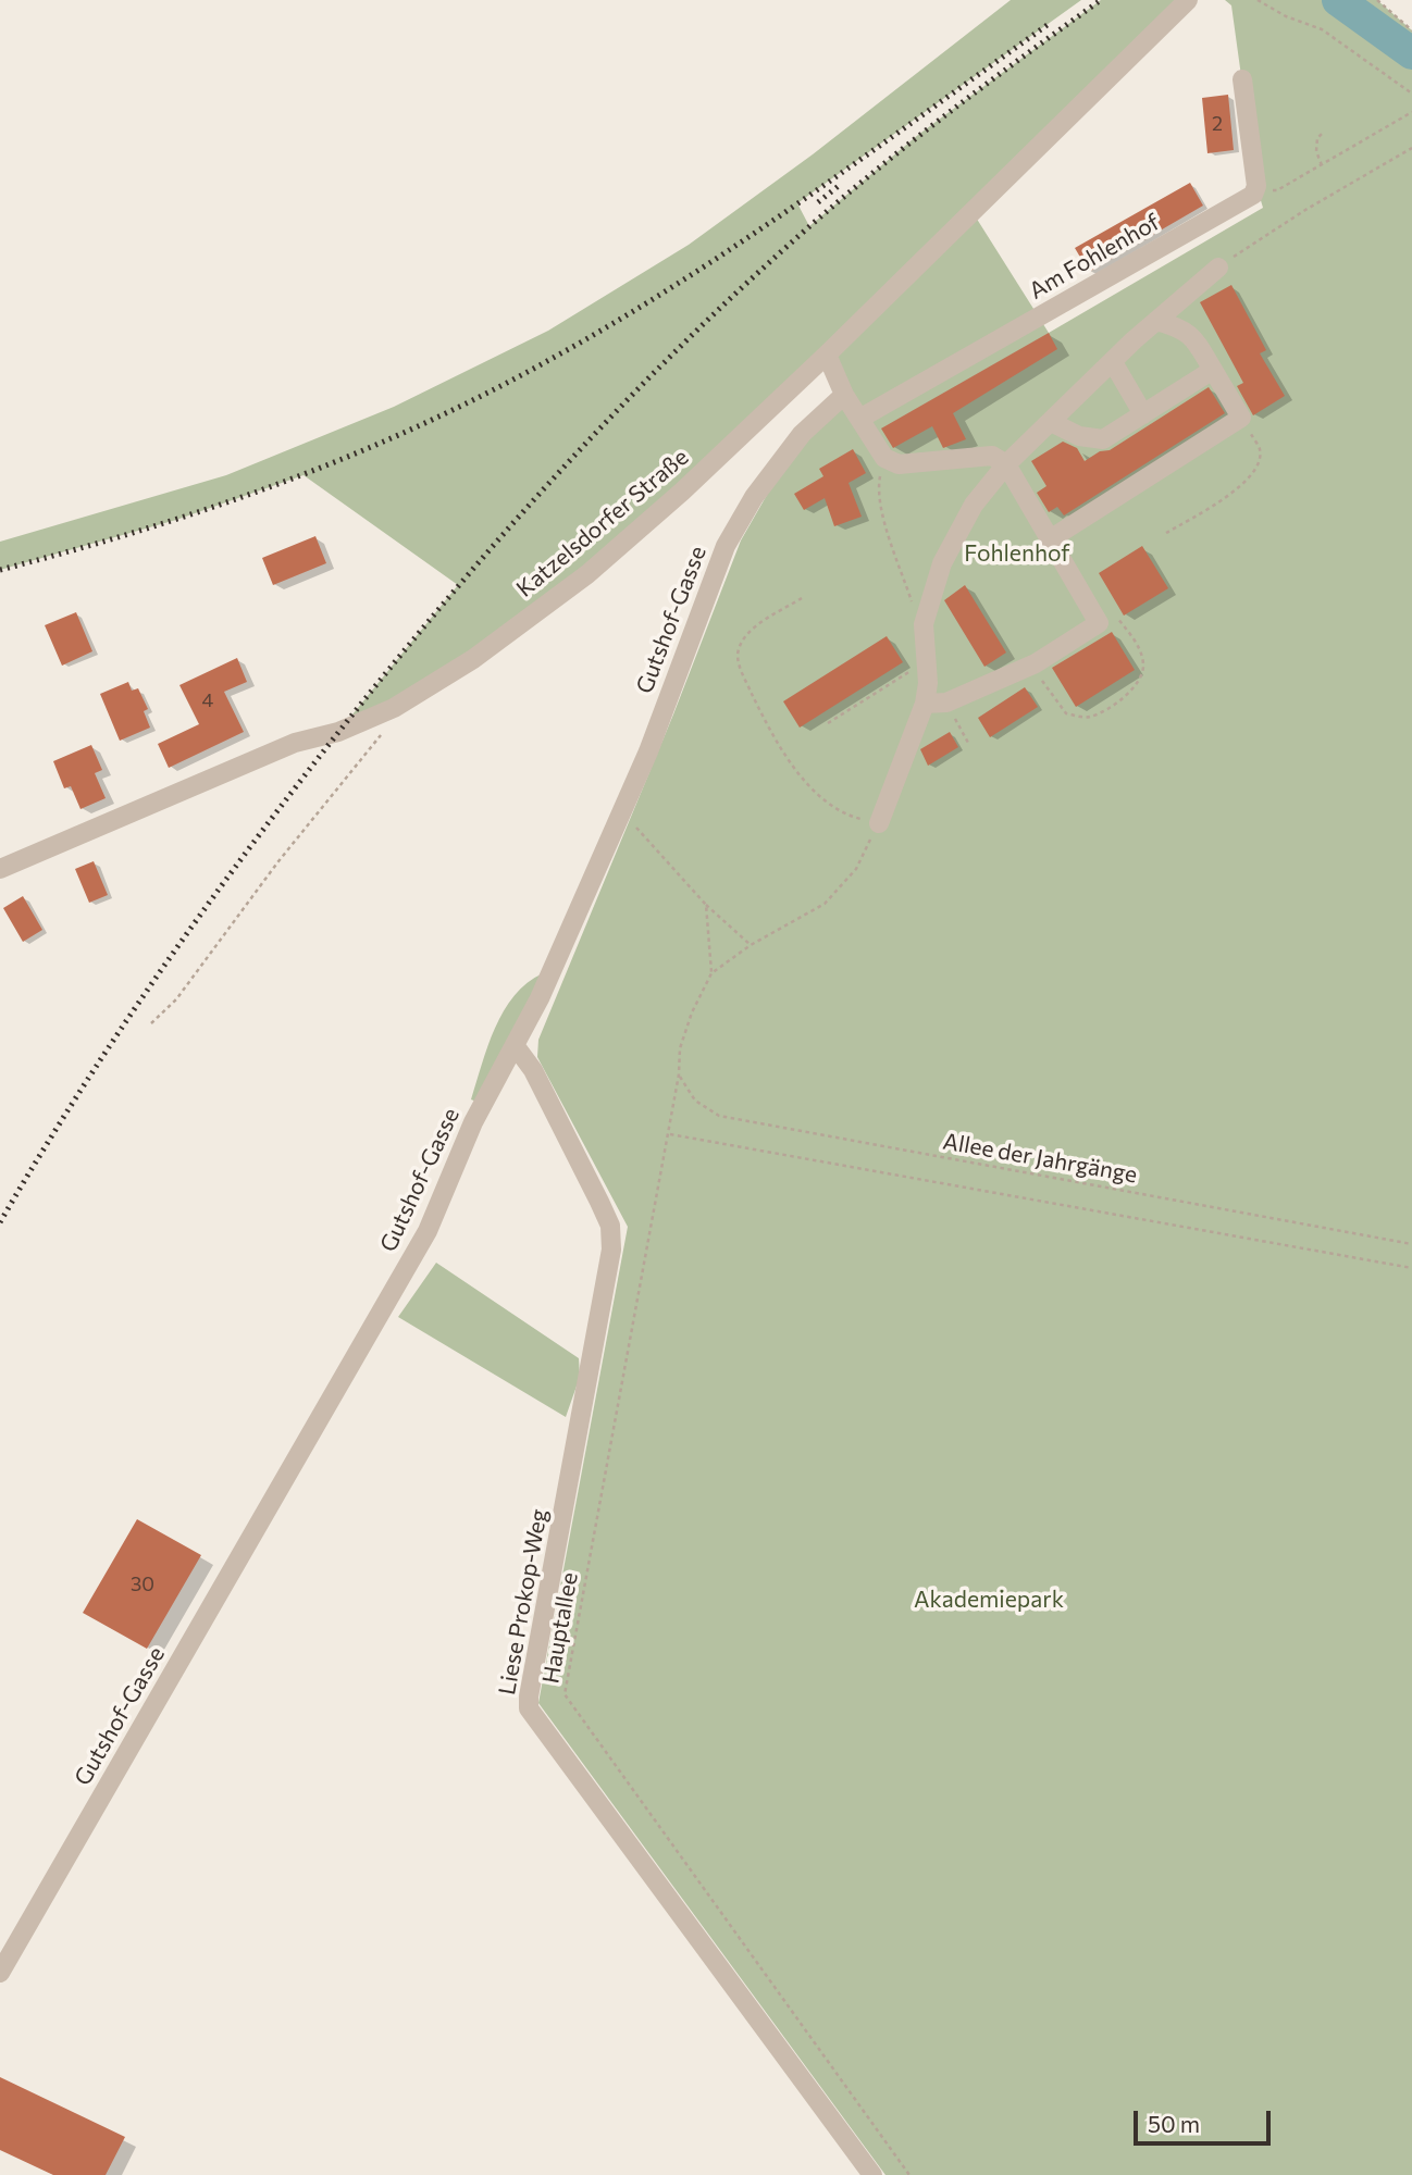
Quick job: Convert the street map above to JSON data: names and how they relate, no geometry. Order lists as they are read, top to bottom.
{
  "streets": {
    "street": [
      "Am Fohlenhof",
      "Katzelsdorfer Straße",
      "Gutshof-Gasse",
      "Liese Prokop-Weg"
    ],
    "path": ["Allee der Jahrgänge", "Hauptallee"]
  },
  "crossings": [
    ["Gutshof-Gasse", "Liese Prokop-Weg"],
    ["Allee der Jahrgänge", "Hauptallee"]
  ],
  "parks": ["Fohlenhof", "Akademiepark"],
  "house_numbers": ["2", "4", "30"],
  "scale_bar": "50 m"
}
